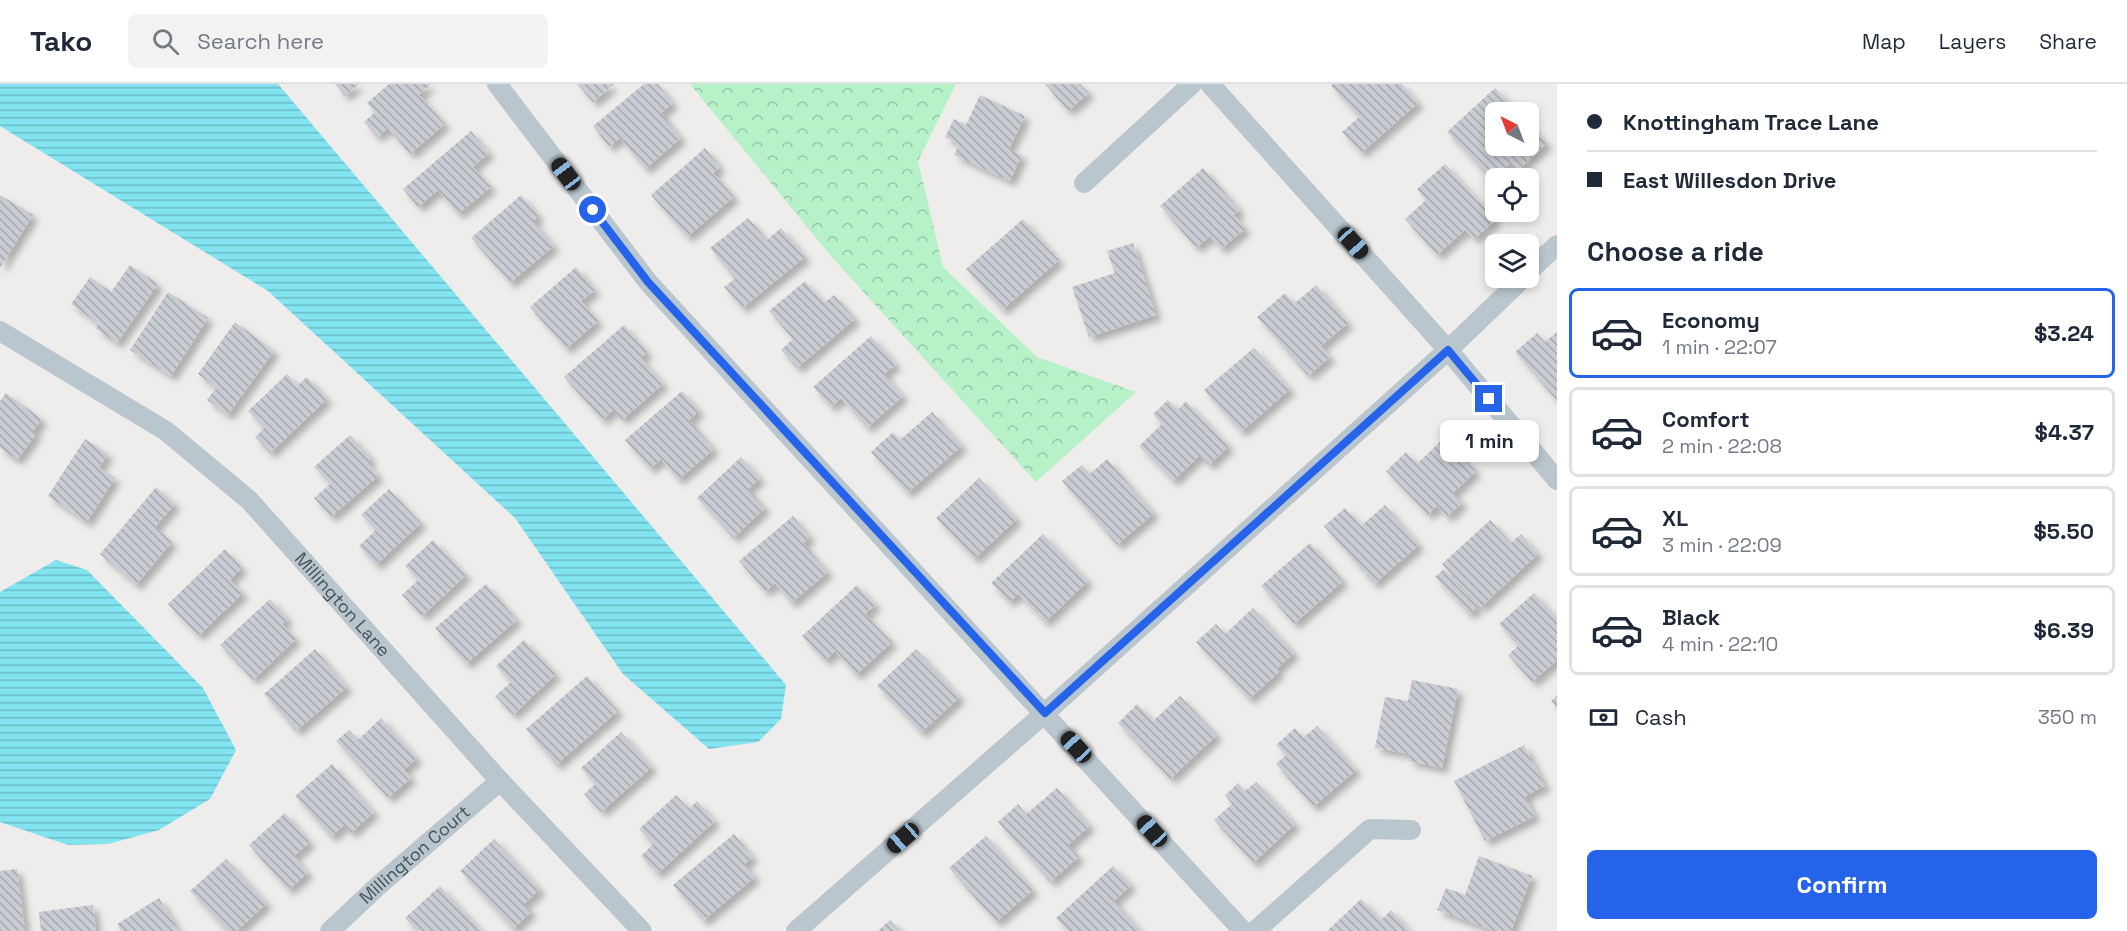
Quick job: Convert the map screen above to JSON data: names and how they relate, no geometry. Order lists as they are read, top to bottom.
{
  "streets": {
    "street": ["Millington Lane", "Millington Court"]
  },
  "crossings": [
    ["Millington Lane", "Millington Court"]
  ],
  "north": "top left",
  "page": {
    "header": "Tako",
    "search": "Search here",
    "nav": ["Map", "Layers", "Share"],
    "banner": ["Knottingham Trace Lane", "East Willesdon Drive"],
    "heading": "Choose a ride",
    "list": [
      {
        "name": "Economy",
        "note": "1 min · 22:07",
        "value": "$3.24"
      },
      {
        "name": "Comfort",
        "note": "2 min · 22:08",
        "value": "$4.37"
      },
      {
        "name": "XL",
        "note": "3 min · 22:09",
        "value": "$5.50"
      },
      {
        "name": "Black",
        "note": "4 min · 22:10",
        "value": "$6.39"
      }
    ],
    "bubble": "1 min",
    "pay": ["Cash", "350 m"],
    "buttons": "Confirm"
  }
}
